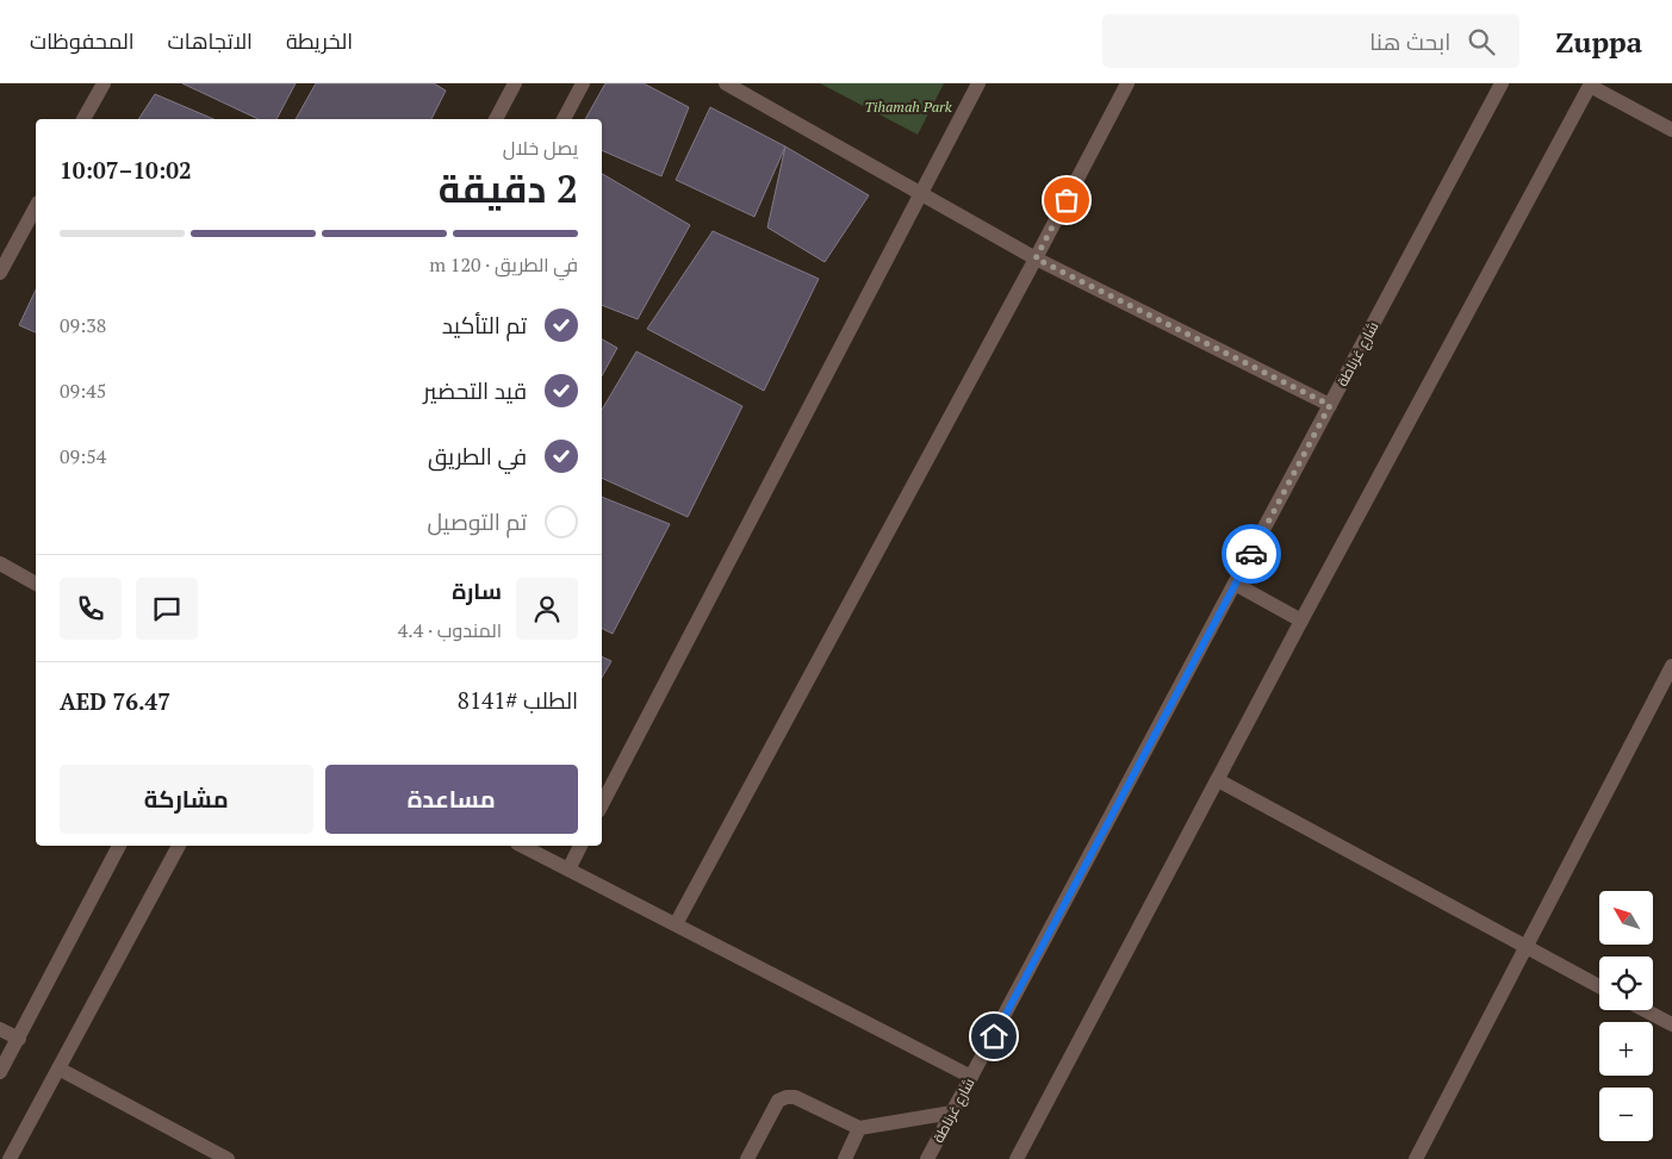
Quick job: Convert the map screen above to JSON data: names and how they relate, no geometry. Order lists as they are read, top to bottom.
{
  "streets": {
    "street": ["شارع غرناطة"]
  },
  "parks": ["Tihamah Park"],
  "north": "top left",
  "page": {
    "header": "Zuppa",
    "search": "ابحث هنا",
    "nav": ["الخريطة", "الاتجاهات", "المحفوظات"],
    "heading": ["2 دقيقة", "يصل خلال", "10:02–10:07"],
    "panel": [
      "سارة",
      "المندوب · 4.4",
      "الطلب #8141",
      "AED 76.47"
    ],
    "bar": "في الطريق · 120 m",
    "list": [
      ["تم التأكيد", "09:38"],
      ["قيد التحضير", "09:45"],
      ["في الطريق", "09:54"],
      "تم التوصيل"
    ],
    "buttons": ["مساعدة", "مشاركة"],
    "map_buttons": ["+", "−"]
  }
}
